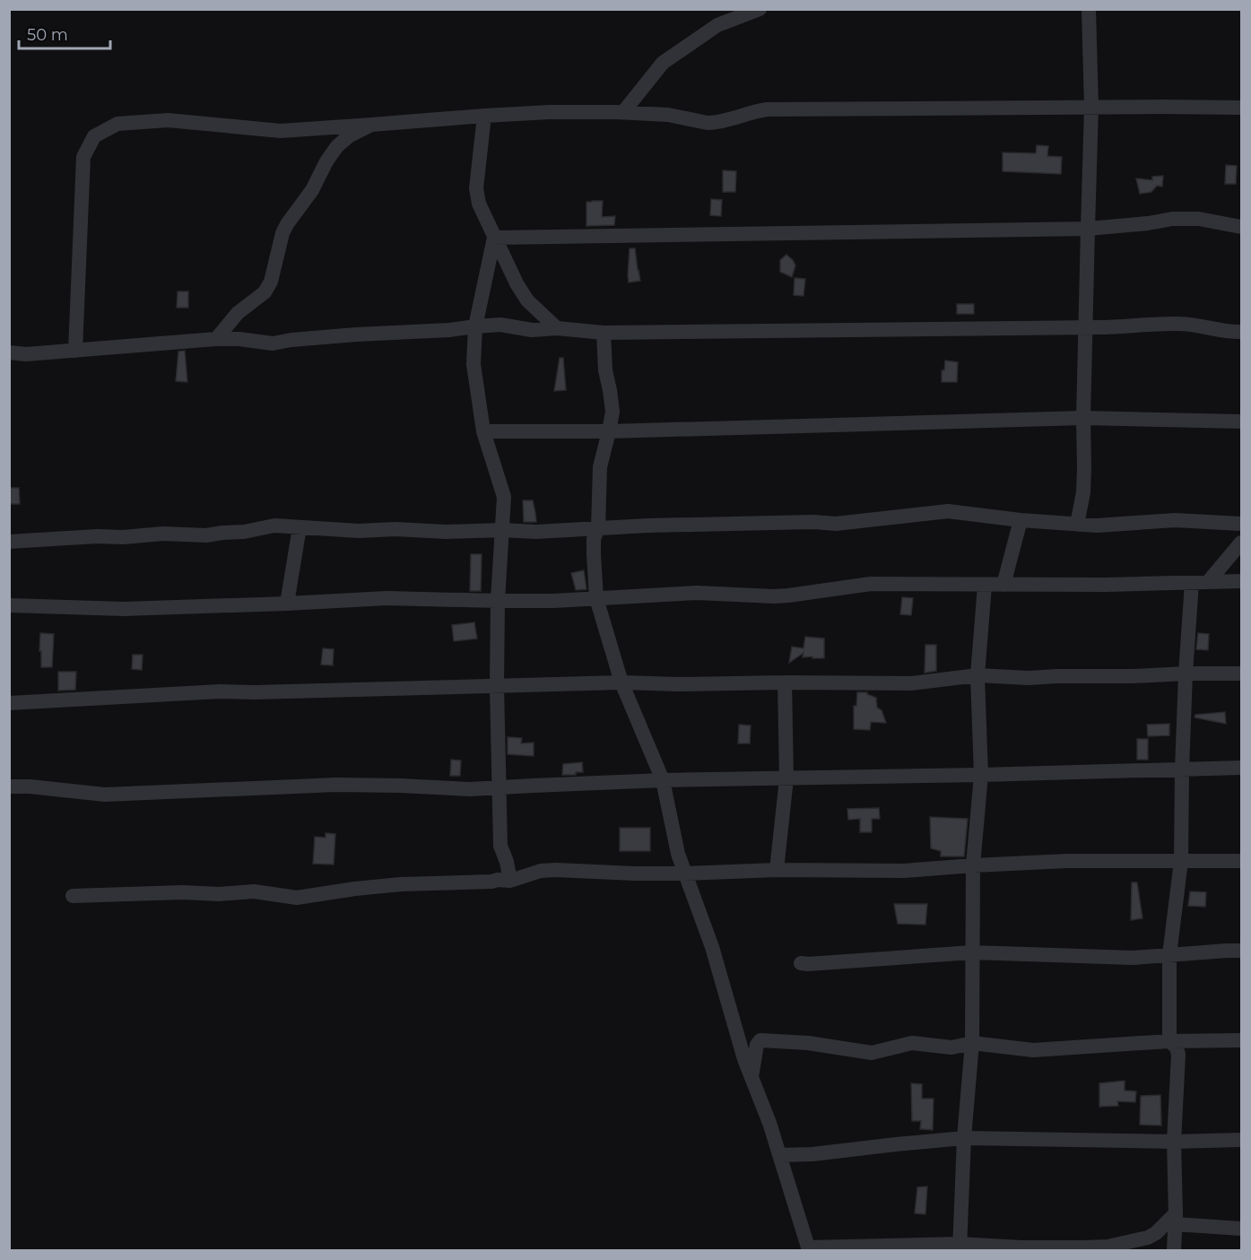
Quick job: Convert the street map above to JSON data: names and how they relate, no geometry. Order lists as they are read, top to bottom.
{
  "scale_bar": "50 m"
}
